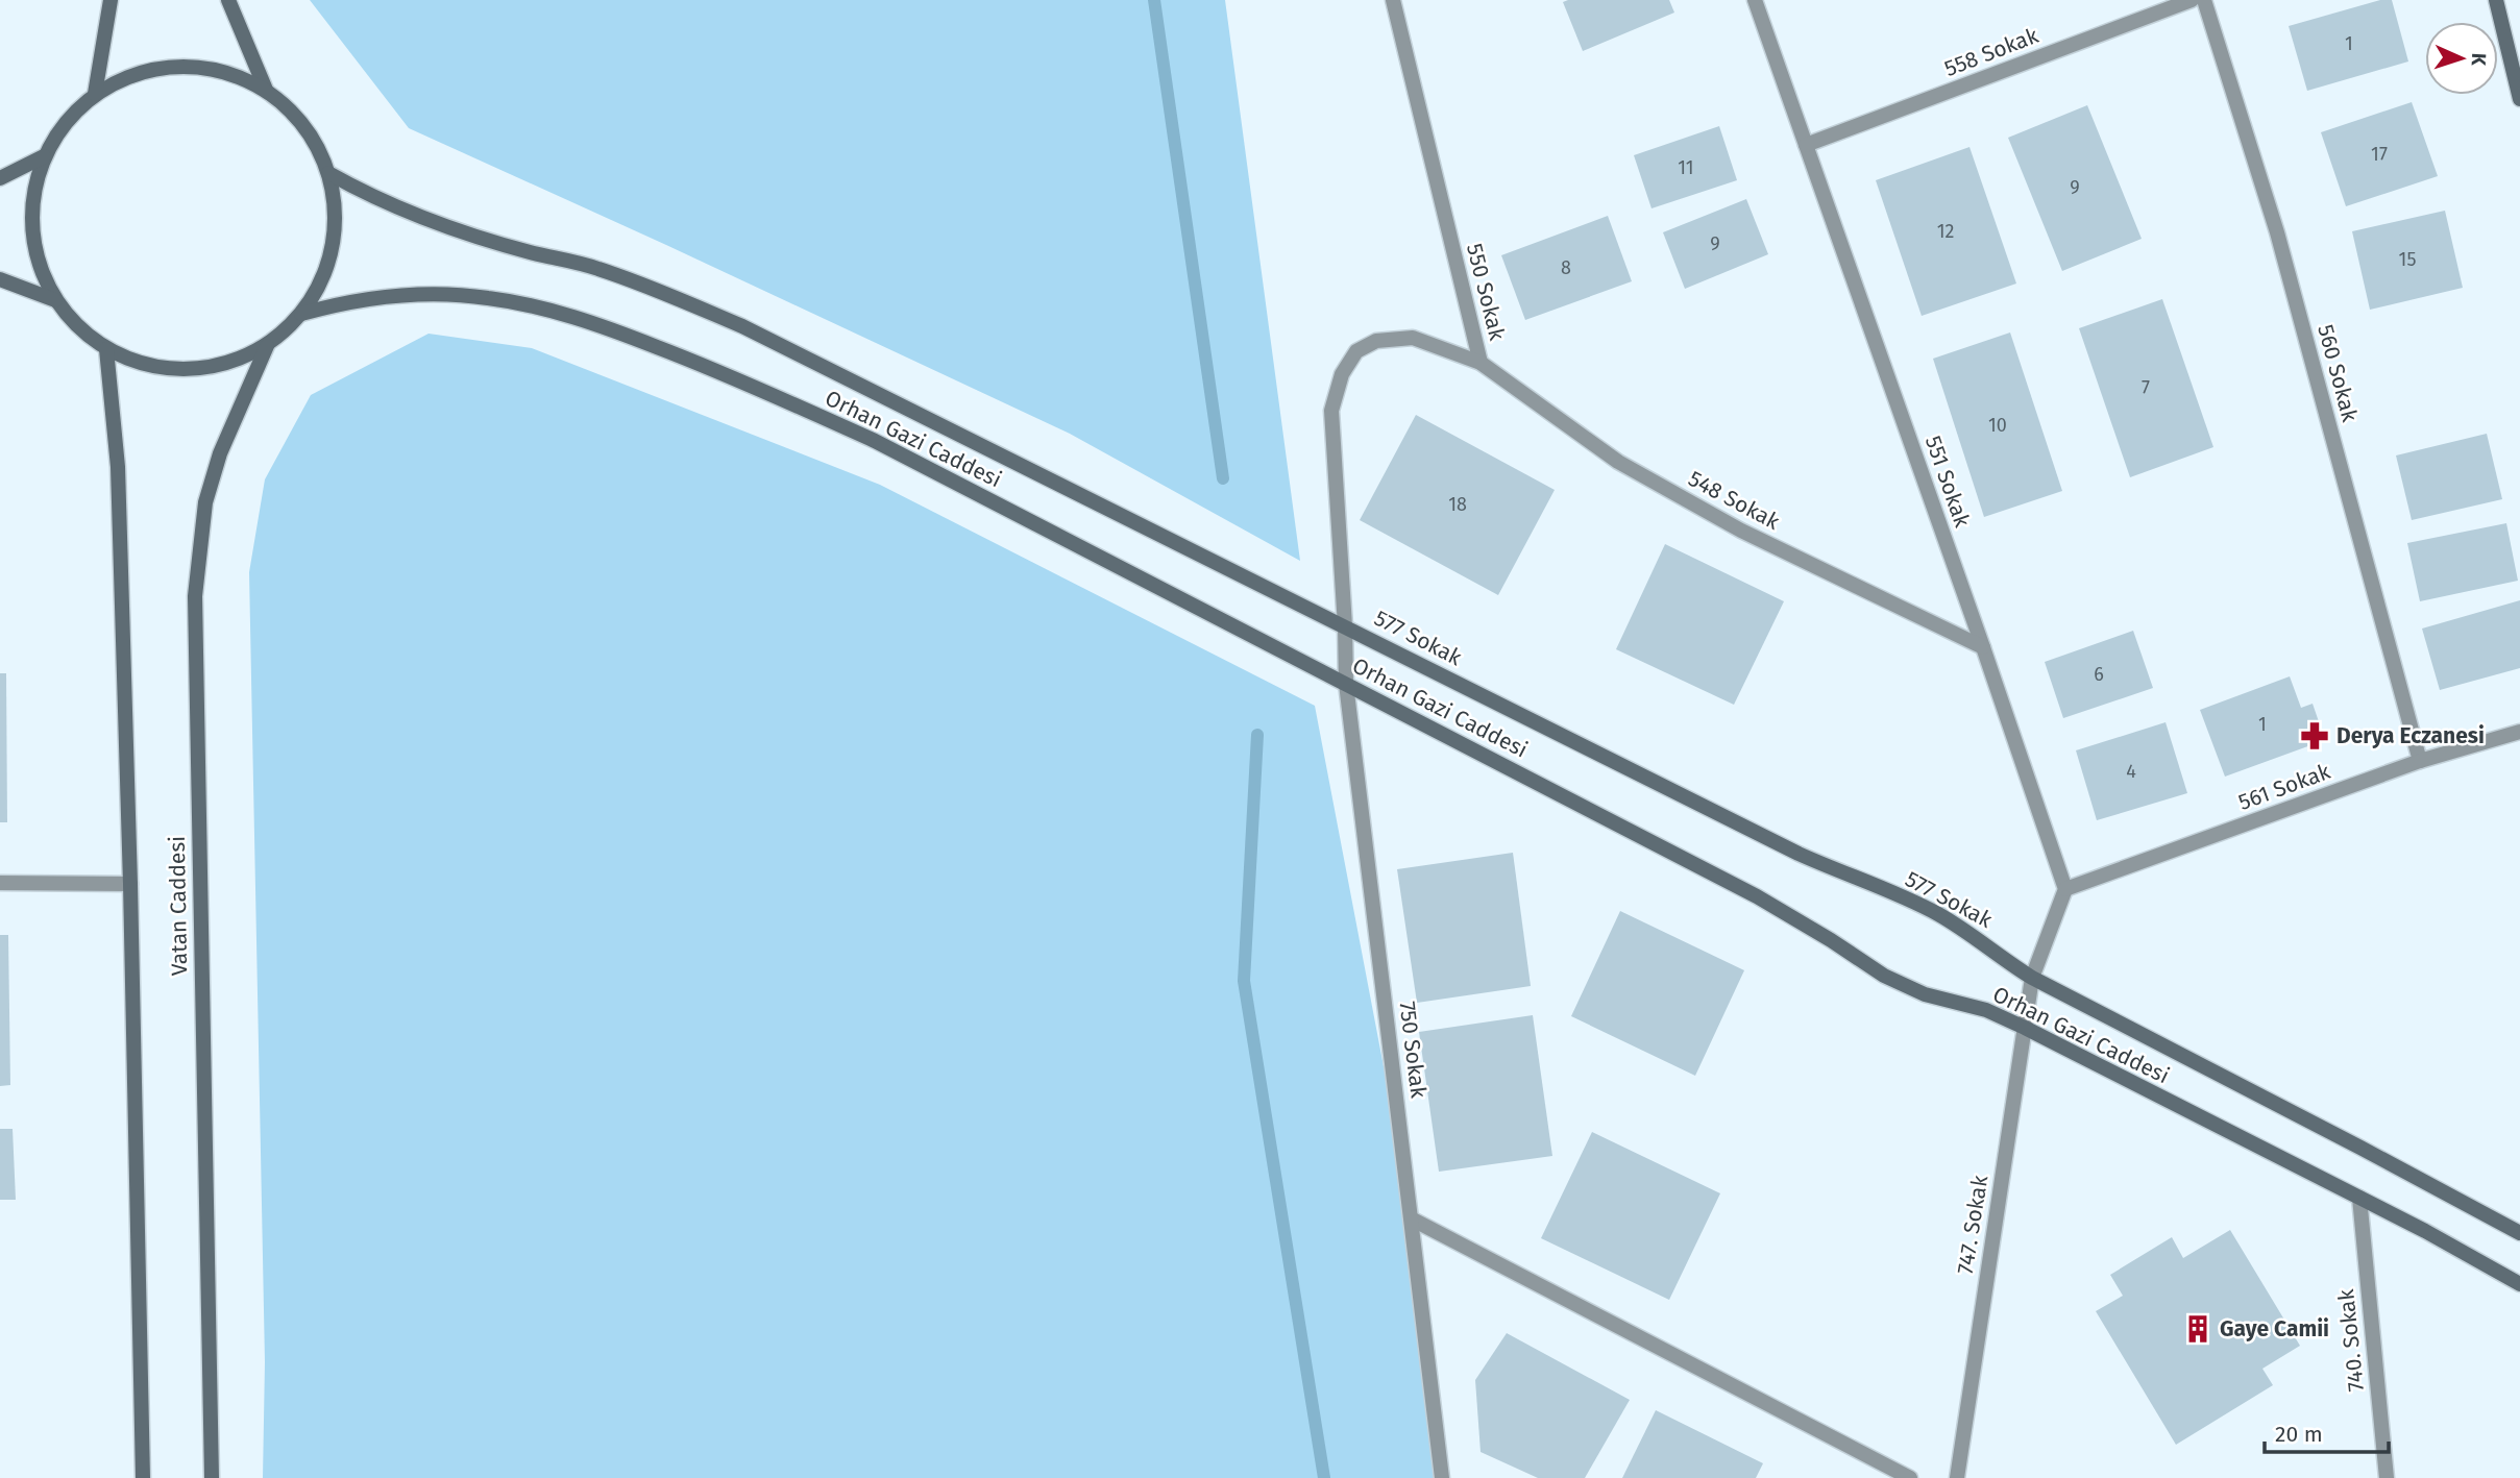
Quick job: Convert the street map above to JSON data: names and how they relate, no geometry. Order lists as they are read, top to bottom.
{
  "streets": {
    "street": [
      "558 Sokak",
      "550 Sokak",
      "560 Sokak",
      "Orhan Gazi Caddesi",
      "551 Sokak",
      "548 Sokak",
      "577 Sokak",
      "561 Sokak",
      "Vatan Caddesi",
      "750 Sokak",
      "747. Sokak",
      "740. Sokak"
    ]
  },
  "crossings": [
    ["558 Sokak", "551 Sokak"],
    ["550 Sokak", "Orhan Gazi Caddesi"],
    ["550 Sokak", "548 Sokak"],
    ["550 Sokak", "577 Sokak"],
    ["550 Sokak", "750 Sokak"],
    ["560 Sokak", "561 Sokak"],
    ["Orhan Gazi Caddesi", "577 Sokak"],
    ["Orhan Gazi Caddesi", "Vatan Caddesi"],
    ["Orhan Gazi Caddesi", "750 Sokak"],
    ["Orhan Gazi Caddesi", "747. Sokak"],
    ["Orhan Gazi Caddesi", "740. Sokak"],
    ["551 Sokak", "548 Sokak"],
    ["551 Sokak", "561 Sokak"],
    ["577 Sokak", "750 Sokak"],
    ["577 Sokak", "747. Sokak"]
  ],
  "places": {
    "pharmacy": ["Derya Eczanesi"],
    "building": ["Gaye Camii"]
  },
  "house_numbers": [
    "1",
    "17",
    "11",
    "9",
    "12",
    "9",
    "15",
    "8",
    "7",
    "10",
    "18",
    "6",
    "1",
    "4"
  ],
  "scale_bar": "20 m",
  "north": "right"
}
